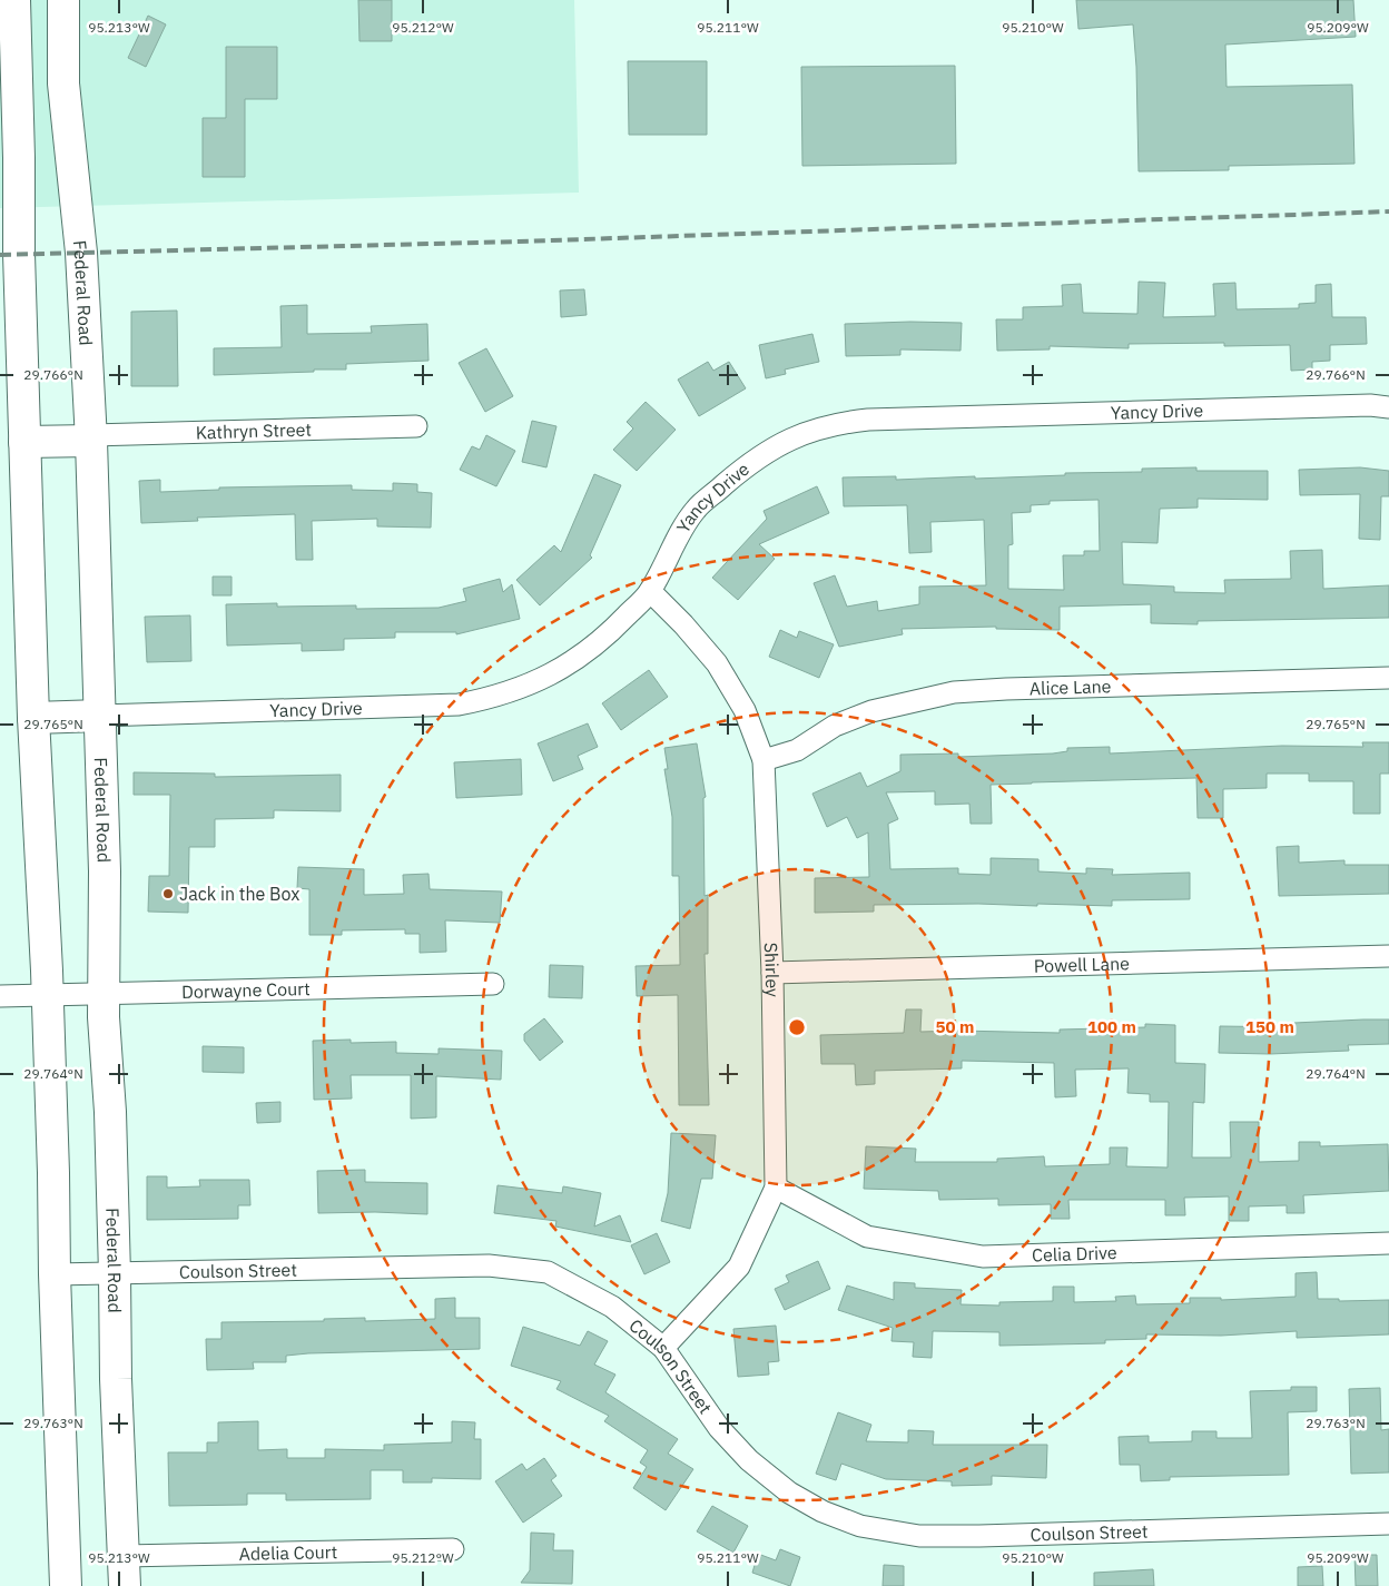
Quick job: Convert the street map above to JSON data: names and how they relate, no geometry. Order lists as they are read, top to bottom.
{
  "streets": {
    "main road": ["Federal Road"],
    "street": [
      "Yancy Drive",
      "Kathryn Street",
      "Alice Lane",
      "Powell Lane",
      "Shirley",
      "Dorwayne Court",
      "Celia Drive",
      "Coulson Street",
      "Adelia Court"
    ]
  },
  "crossings": [
    ["Federal Road", "Yancy Drive"],
    ["Federal Road", "Kathryn Street"],
    ["Federal Road", "Dorwayne Court"],
    ["Federal Road", "Coulson Street"],
    ["Federal Road", "Adelia Court"],
    ["Yancy Drive", "Shirley"],
    ["Alice Lane", "Shirley"],
    ["Powell Lane", "Shirley"],
    ["Shirley", "Celia Drive"],
    ["Shirley", "Coulson Street"]
  ],
  "places": ["Jack in the Box"],
  "coordinates": [
    "95.213°W",
    "95.212°W",
    "95.211°W",
    "95.210°W",
    "95.209°W",
    "29.766°N",
    "29.765°N",
    "29.764°N",
    "29.763°N"
  ],
  "rings": ["50 m", "100 m", "150 m"]
}
